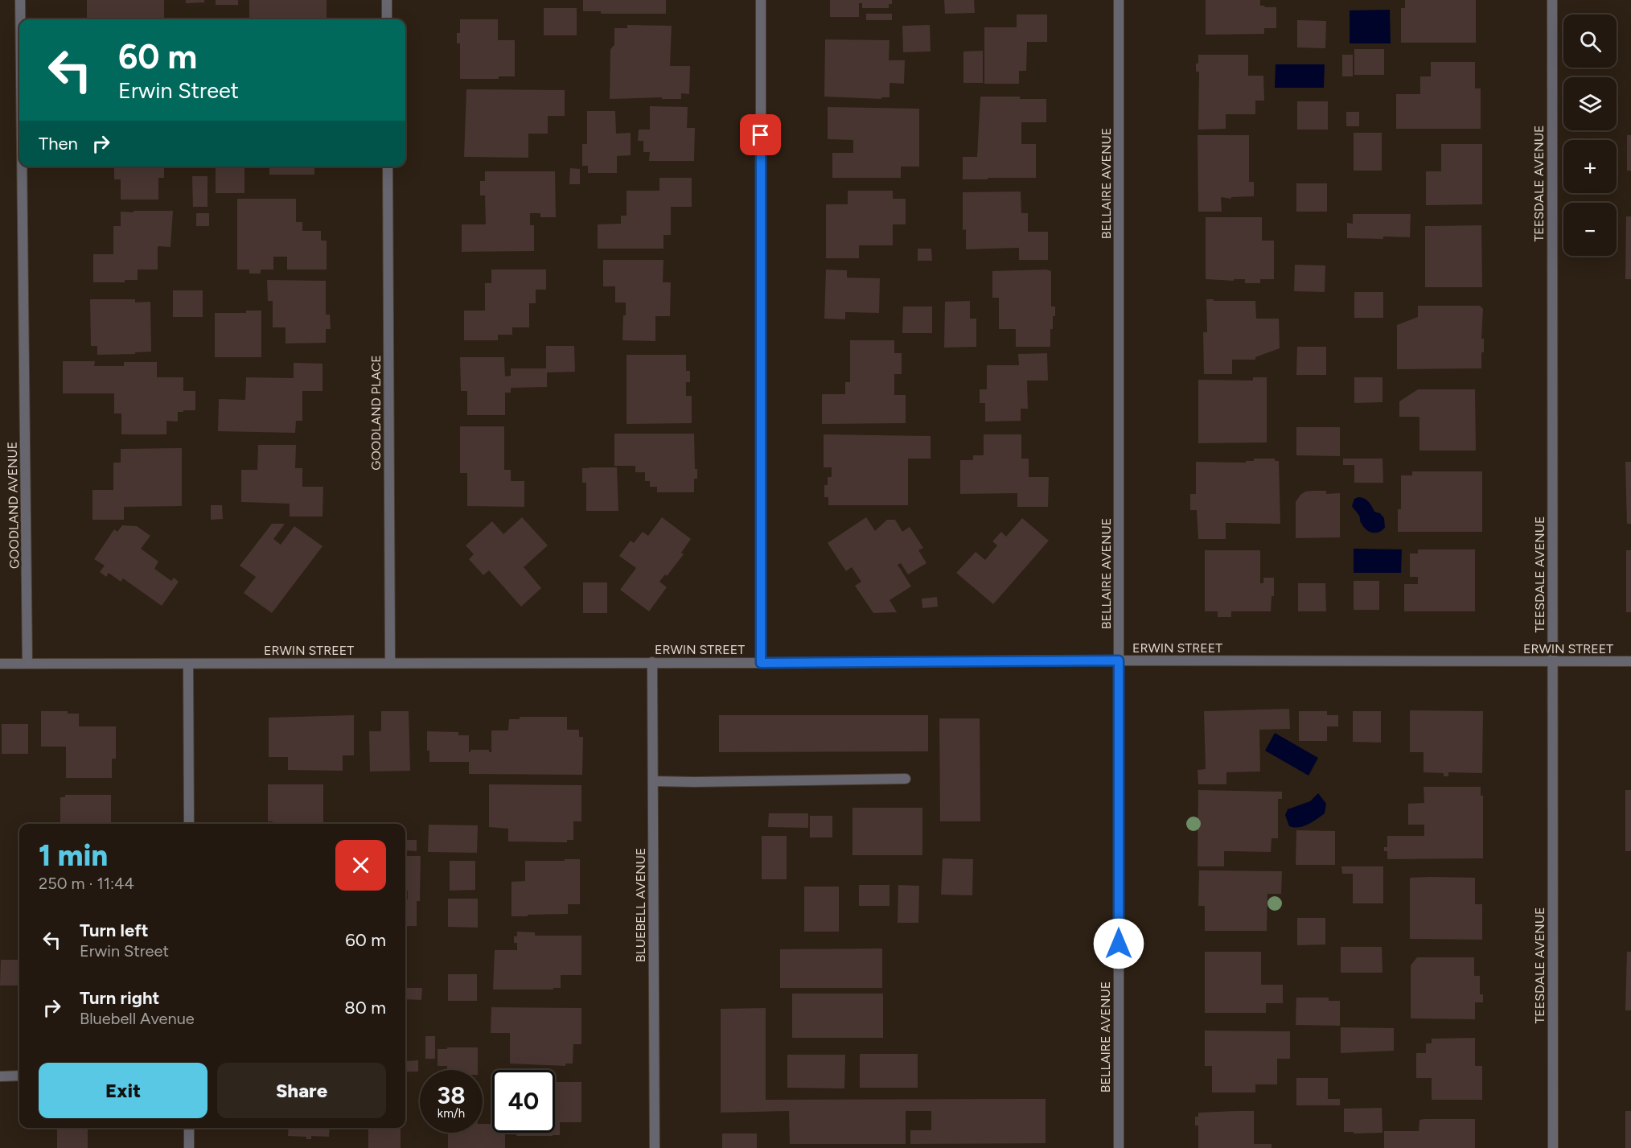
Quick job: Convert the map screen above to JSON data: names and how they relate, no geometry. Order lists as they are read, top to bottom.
{
  "streets": {
    "street": [
      "BELLAIRE AVENUE",
      "TEESDALE AVENUE",
      "GOODLAND PLACE",
      "GOODLAND AVENUE",
      "ERWIN STREET",
      "BLUEBELL AVENUE"
    ]
  },
  "crossings": [
    ["BELLAIRE AVENUE", "ERWIN STREET"],
    ["TEESDALE AVENUE", "ERWIN STREET"],
    ["GOODLAND PLACE", "ERWIN STREET"],
    ["GOODLAND AVENUE", "ERWIN STREET"],
    ["ERWIN STREET", "BLUEBELL AVENUE"]
  ],
  "page": {
    "map_buttons": ["+", "−"],
    "turn": ["60 m", "Erwin Street"],
    "then": "Then",
    "heading": ["1 min", "250 m · 11:44"],
    "list": [
      {
        "name": "Turn left",
        "note": "Erwin Street",
        "value": "60 m"
      },
      {
        "name": "Turn right",
        "note": "Bluebell Avenue",
        "value": "80 m"
      }
    ],
    "buttons": ["Exit", "Share"],
    "speed": "38 km/h",
    "limit": "40"
  }
}
